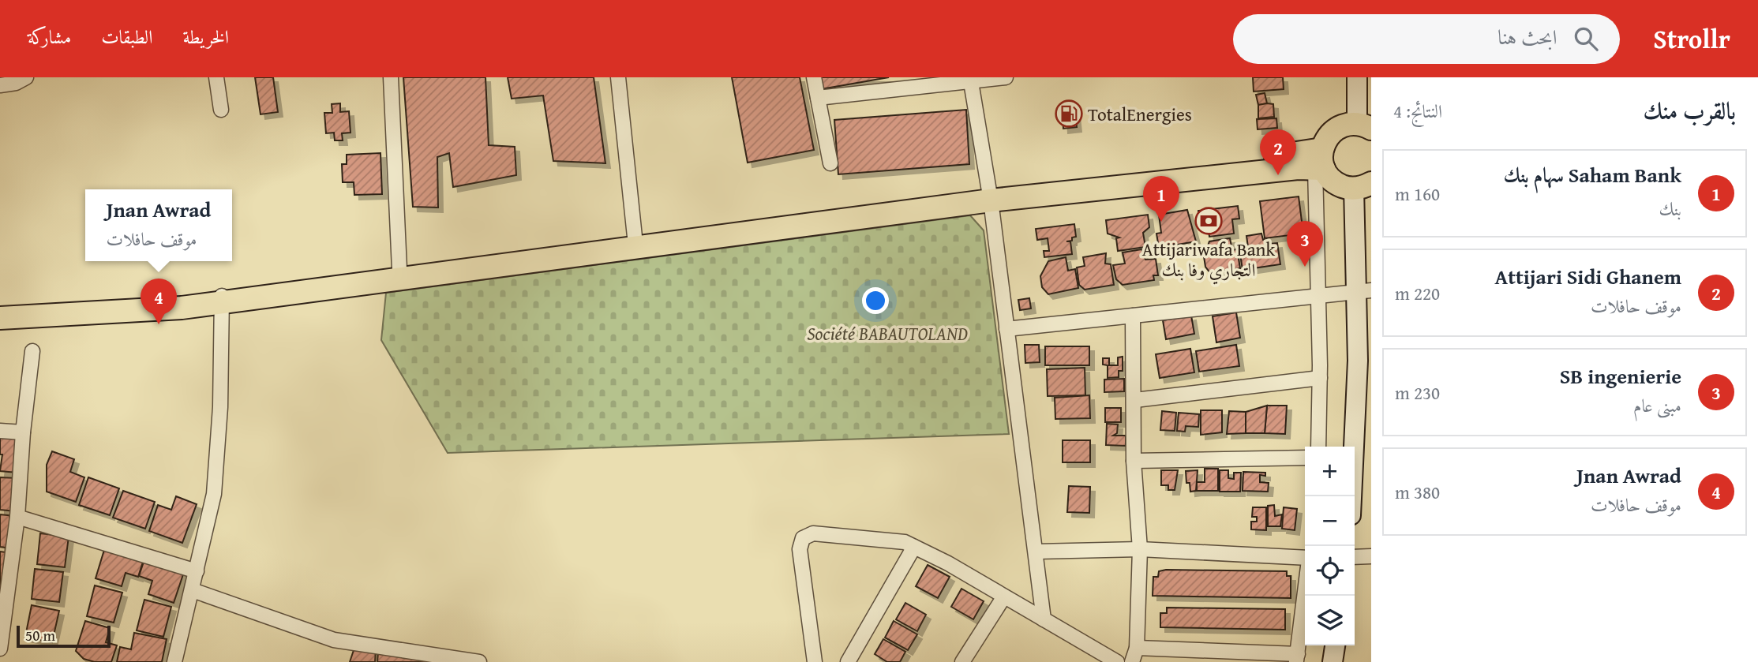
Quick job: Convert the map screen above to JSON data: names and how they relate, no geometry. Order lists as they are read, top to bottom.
{
  "parks": ["Société BABAUTOLAND"],
  "places": {
    "fuel station": ["TotalEnergies"],
    "bank": ["Attijariwafa Bank التجاري وفا بنك"]
  },
  "scale_bar": "50 m",
  "page": {
    "header": "Strollr",
    "search": "ابحث هنا",
    "nav": ["الخريطة", "الطبقات", "مشاركة"],
    "heading": ["بالقرب منك", "النتائج: 4"],
    "pins": [
      "2",
      "1",
      "3",
      "4"
    ],
    "list": [
      {
        "mark": "1",
        "name": "Saham Bank سهام بنك",
        "note": "بنك",
        "value": "160 m"
      },
      {
        "mark": "2",
        "name": "Attijari Sidi Ghanem",
        "note": "موقف حافلات",
        "value": "220 m"
      },
      {
        "mark": "3",
        "name": "SB ingenierie",
        "note": "مبنى عام",
        "value": "230 m"
      },
      {
        "mark": "4",
        "name": "Jnan Awrad",
        "note": "موقف حافلات",
        "value": "380 m"
      }
    ],
    "popup": ["Jnan Awrad", "موقف حافلات"],
    "map_buttons": ["+", "−"],
    "scale": "50 m"
  }
}
